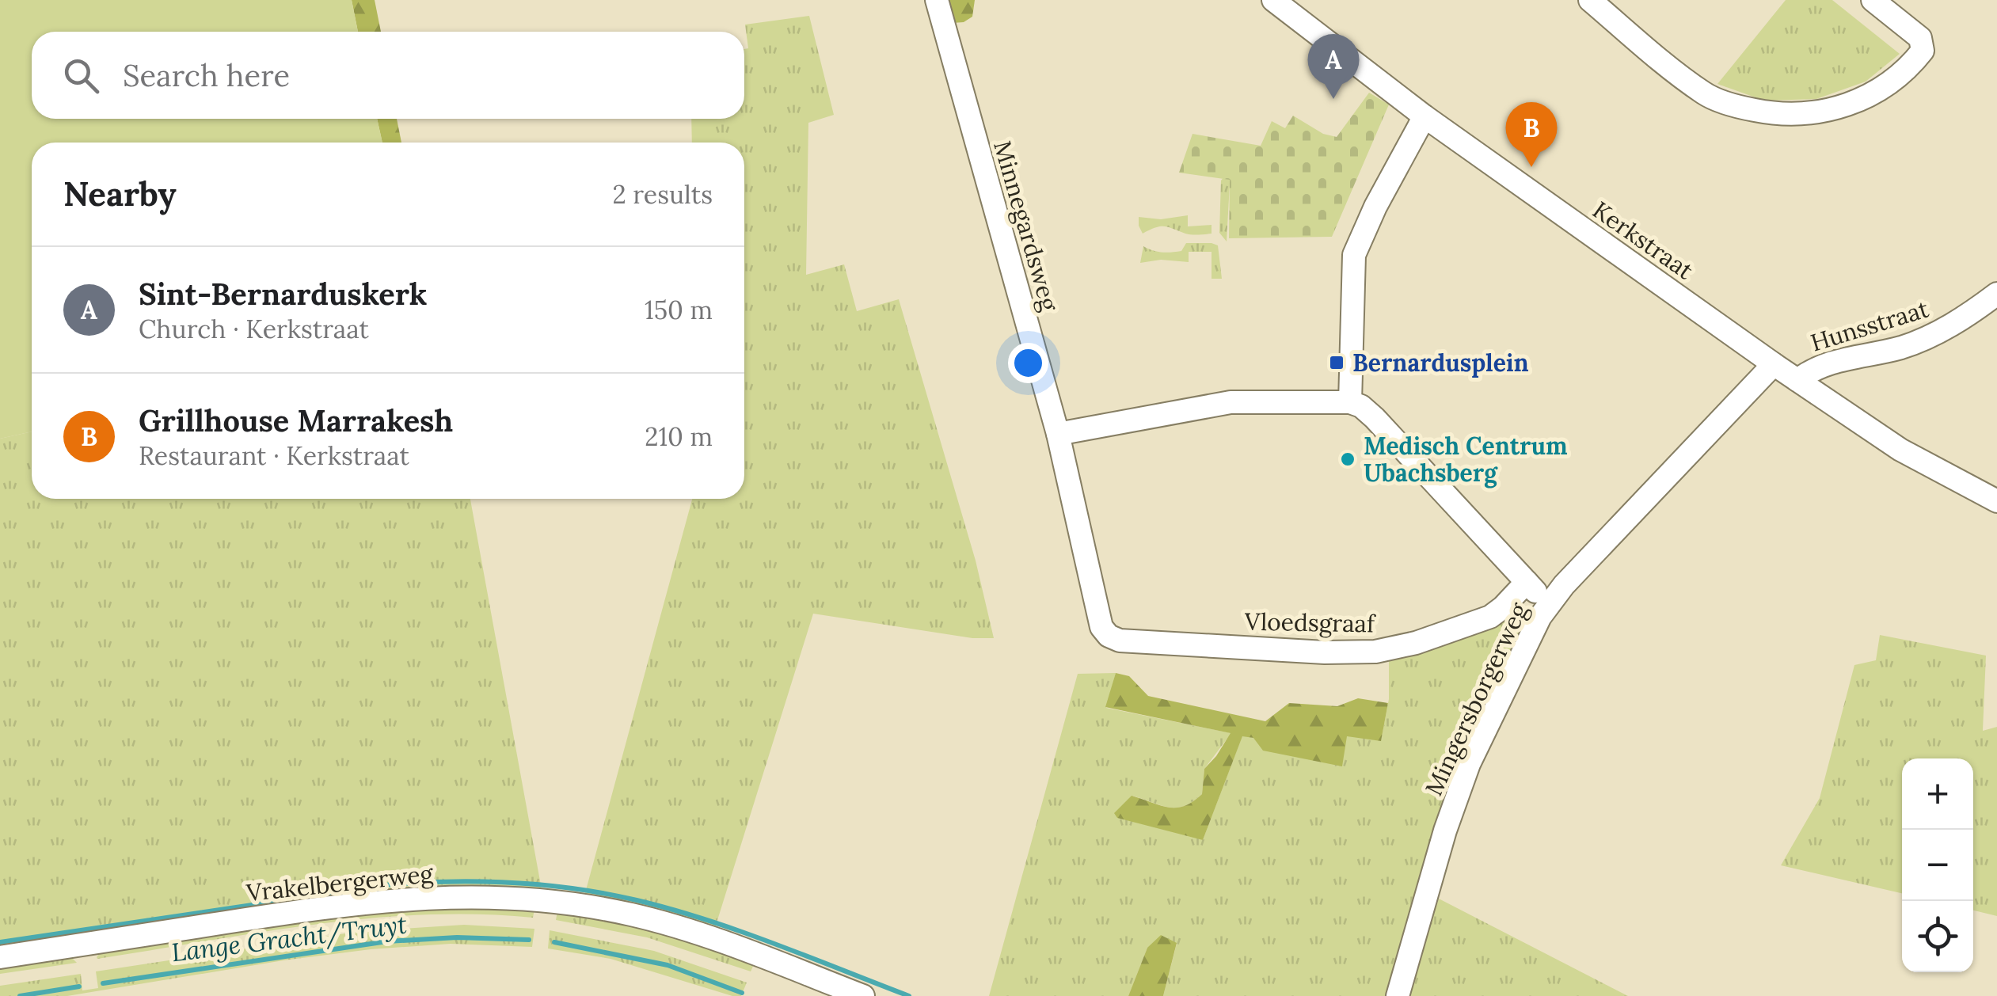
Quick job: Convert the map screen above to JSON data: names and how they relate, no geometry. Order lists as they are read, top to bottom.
{
  "streets": {
    "street": [
      "Minnegardsweg",
      "Kerkstraat",
      "Hunsstraat",
      "Vloedsgraaf",
      "Mingersborgerweg",
      "Vrakelbergerweg"
    ]
  },
  "crossings": [
    ["Minnegardsweg", "Vloedsgraaf"],
    ["Kerkstraat", "Hunsstraat"],
    ["Kerkstraat", "Mingersborgerweg"]
  ],
  "water": ["Lange Gracht/Truyt"],
  "places": {
    "transit": ["Bernardusplein"],
    "other": ["Medisch Centrum Ubachsberg"]
  },
  "page": {
    "search": "Search here",
    "pins": ["A", "B"],
    "heading": ["Nearby", "2 results"],
    "list": [
      {
        "mark": "A",
        "name": "Sint-Bernarduskerk",
        "note": "Church · Kerkstraat",
        "value": "150 m"
      },
      {
        "mark": "B",
        "name": "Grillhouse Marrakesh",
        "note": "Restaurant · Kerkstraat",
        "value": "210 m"
      }
    ],
    "map_buttons": ["+", "−"]
  }
}
